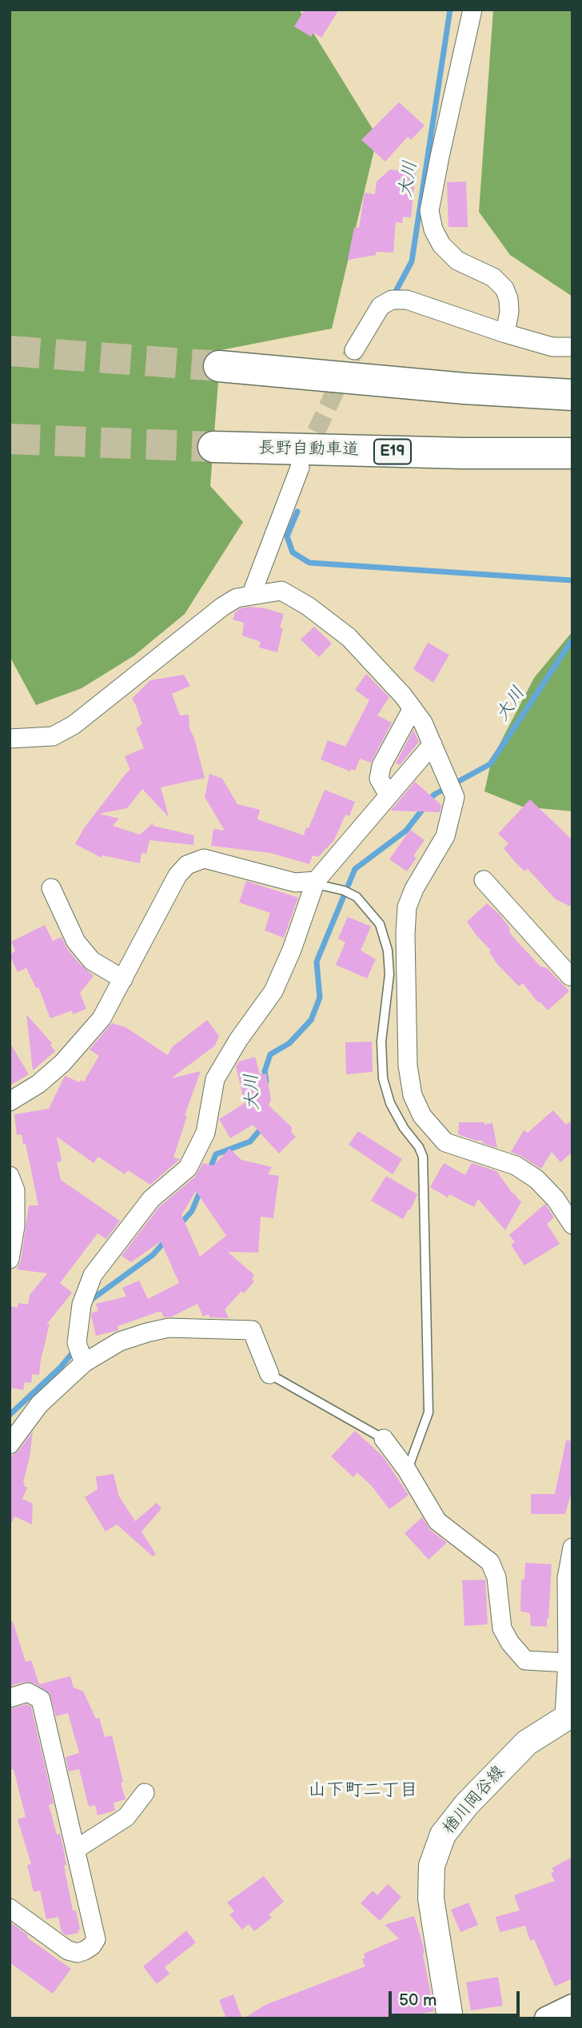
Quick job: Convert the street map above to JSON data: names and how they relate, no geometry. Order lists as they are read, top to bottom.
{
  "streets": {
    "highway": ["長野自動車道", "E19"],
    "main road": ["楢川岡谷線"]
  },
  "districts": ["山下町二丁目"],
  "water": ["大川"],
  "scale_bar": "50 m"
}
